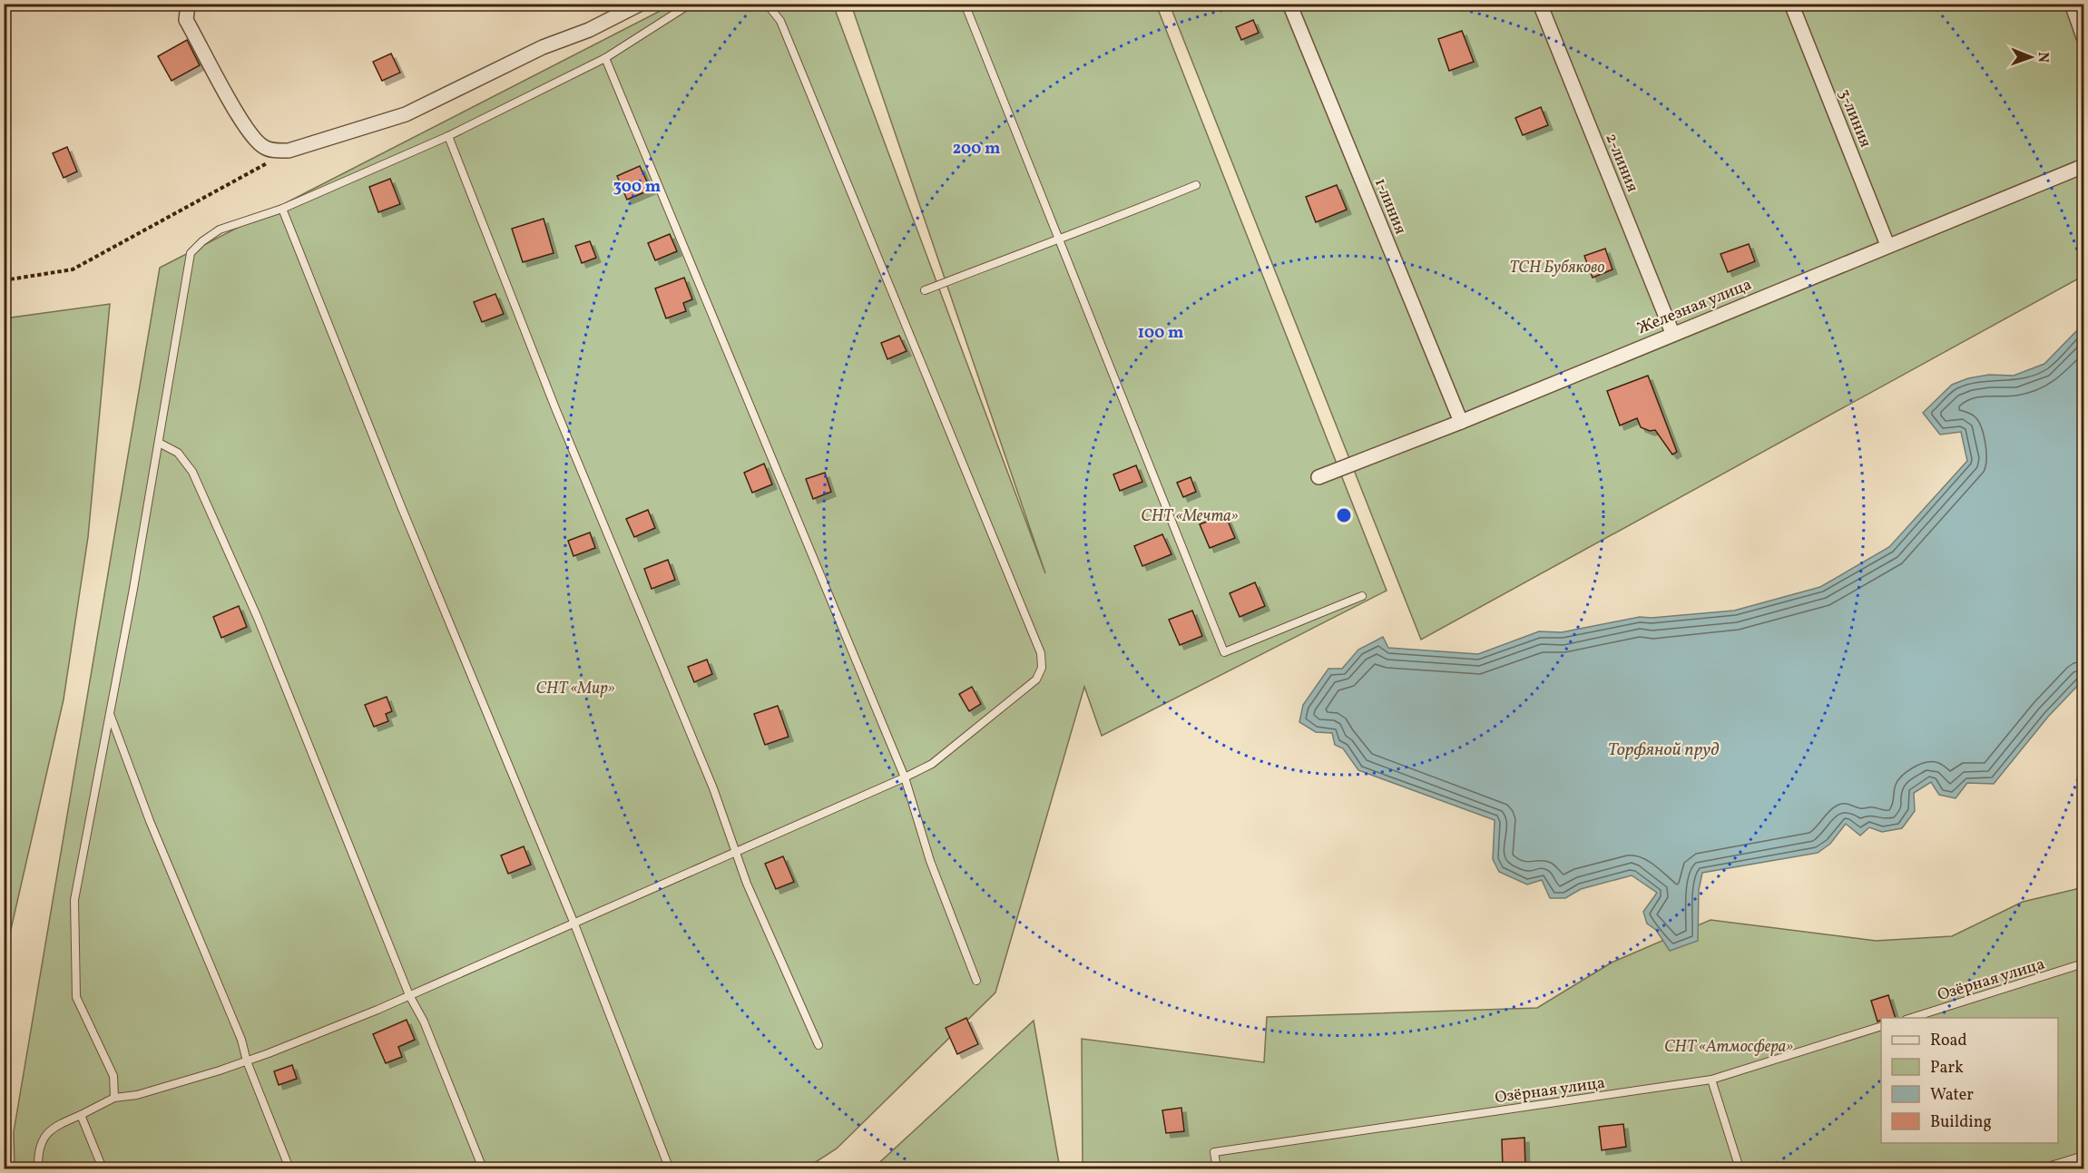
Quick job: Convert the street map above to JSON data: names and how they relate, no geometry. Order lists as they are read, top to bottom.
{
  "streets": {
    "street": [
      "3-линия",
      "2-линия",
      "1-линия",
      "Железная улица"
    ],
    "lane": ["Озёрная улица"]
  },
  "crossings": [
    ["3-линия", "Железная улица"],
    ["2-линия", "Железная улица"],
    ["1-линия", "Железная улица"]
  ],
  "water": ["Торфяной пруд"],
  "parks": [
    "ТСН Бубяково",
    "СНТ «Мечта»",
    "СНТ «Мир»",
    "СНТ «Атмосфера»"
  ],
  "legend": [
    "Road",
    "Park",
    "Water",
    "Building"
  ],
  "north": "right",
  "rings": ["200 m", "300 m", "100 m"]
}
